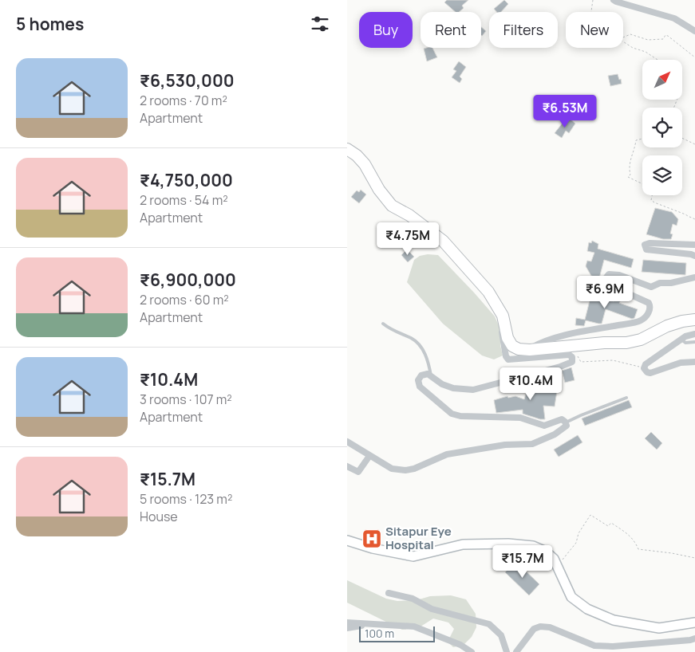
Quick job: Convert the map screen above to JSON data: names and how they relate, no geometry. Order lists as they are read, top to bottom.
{
  "places": {
    "hospital": ["Sitapur Eye Hospital"]
  },
  "scale_bar": "100 m",
  "north": "top right",
  "page": {
    "heading": "5 homes",
    "chip": [
      "Buy",
      "Rent",
      "Filters",
      "New"
    ],
    "list": [
      {
        "name": "₹6,530,000",
        "note": "2 rooms · 70 m² · Apartment"
      },
      {
        "name": "₹4,750,000",
        "note": "2 rooms · 54 m² · Apartment"
      },
      {
        "name": "₹6,900,000",
        "note": "2 rooms · 60 m² · Apartment"
      },
      {
        "name": "₹10.4M",
        "note": "3 rooms · 107 m² · Apartment"
      },
      {
        "name": "₹15.7M",
        "note": "5 rooms · 123 m² · House"
      }
    ],
    "price": [
      "₹6.53M",
      "₹4.75M",
      "₹6.9M",
      "₹10.4M",
      "₹15.7M"
    ],
    "scale": "100 m"
  }
}
